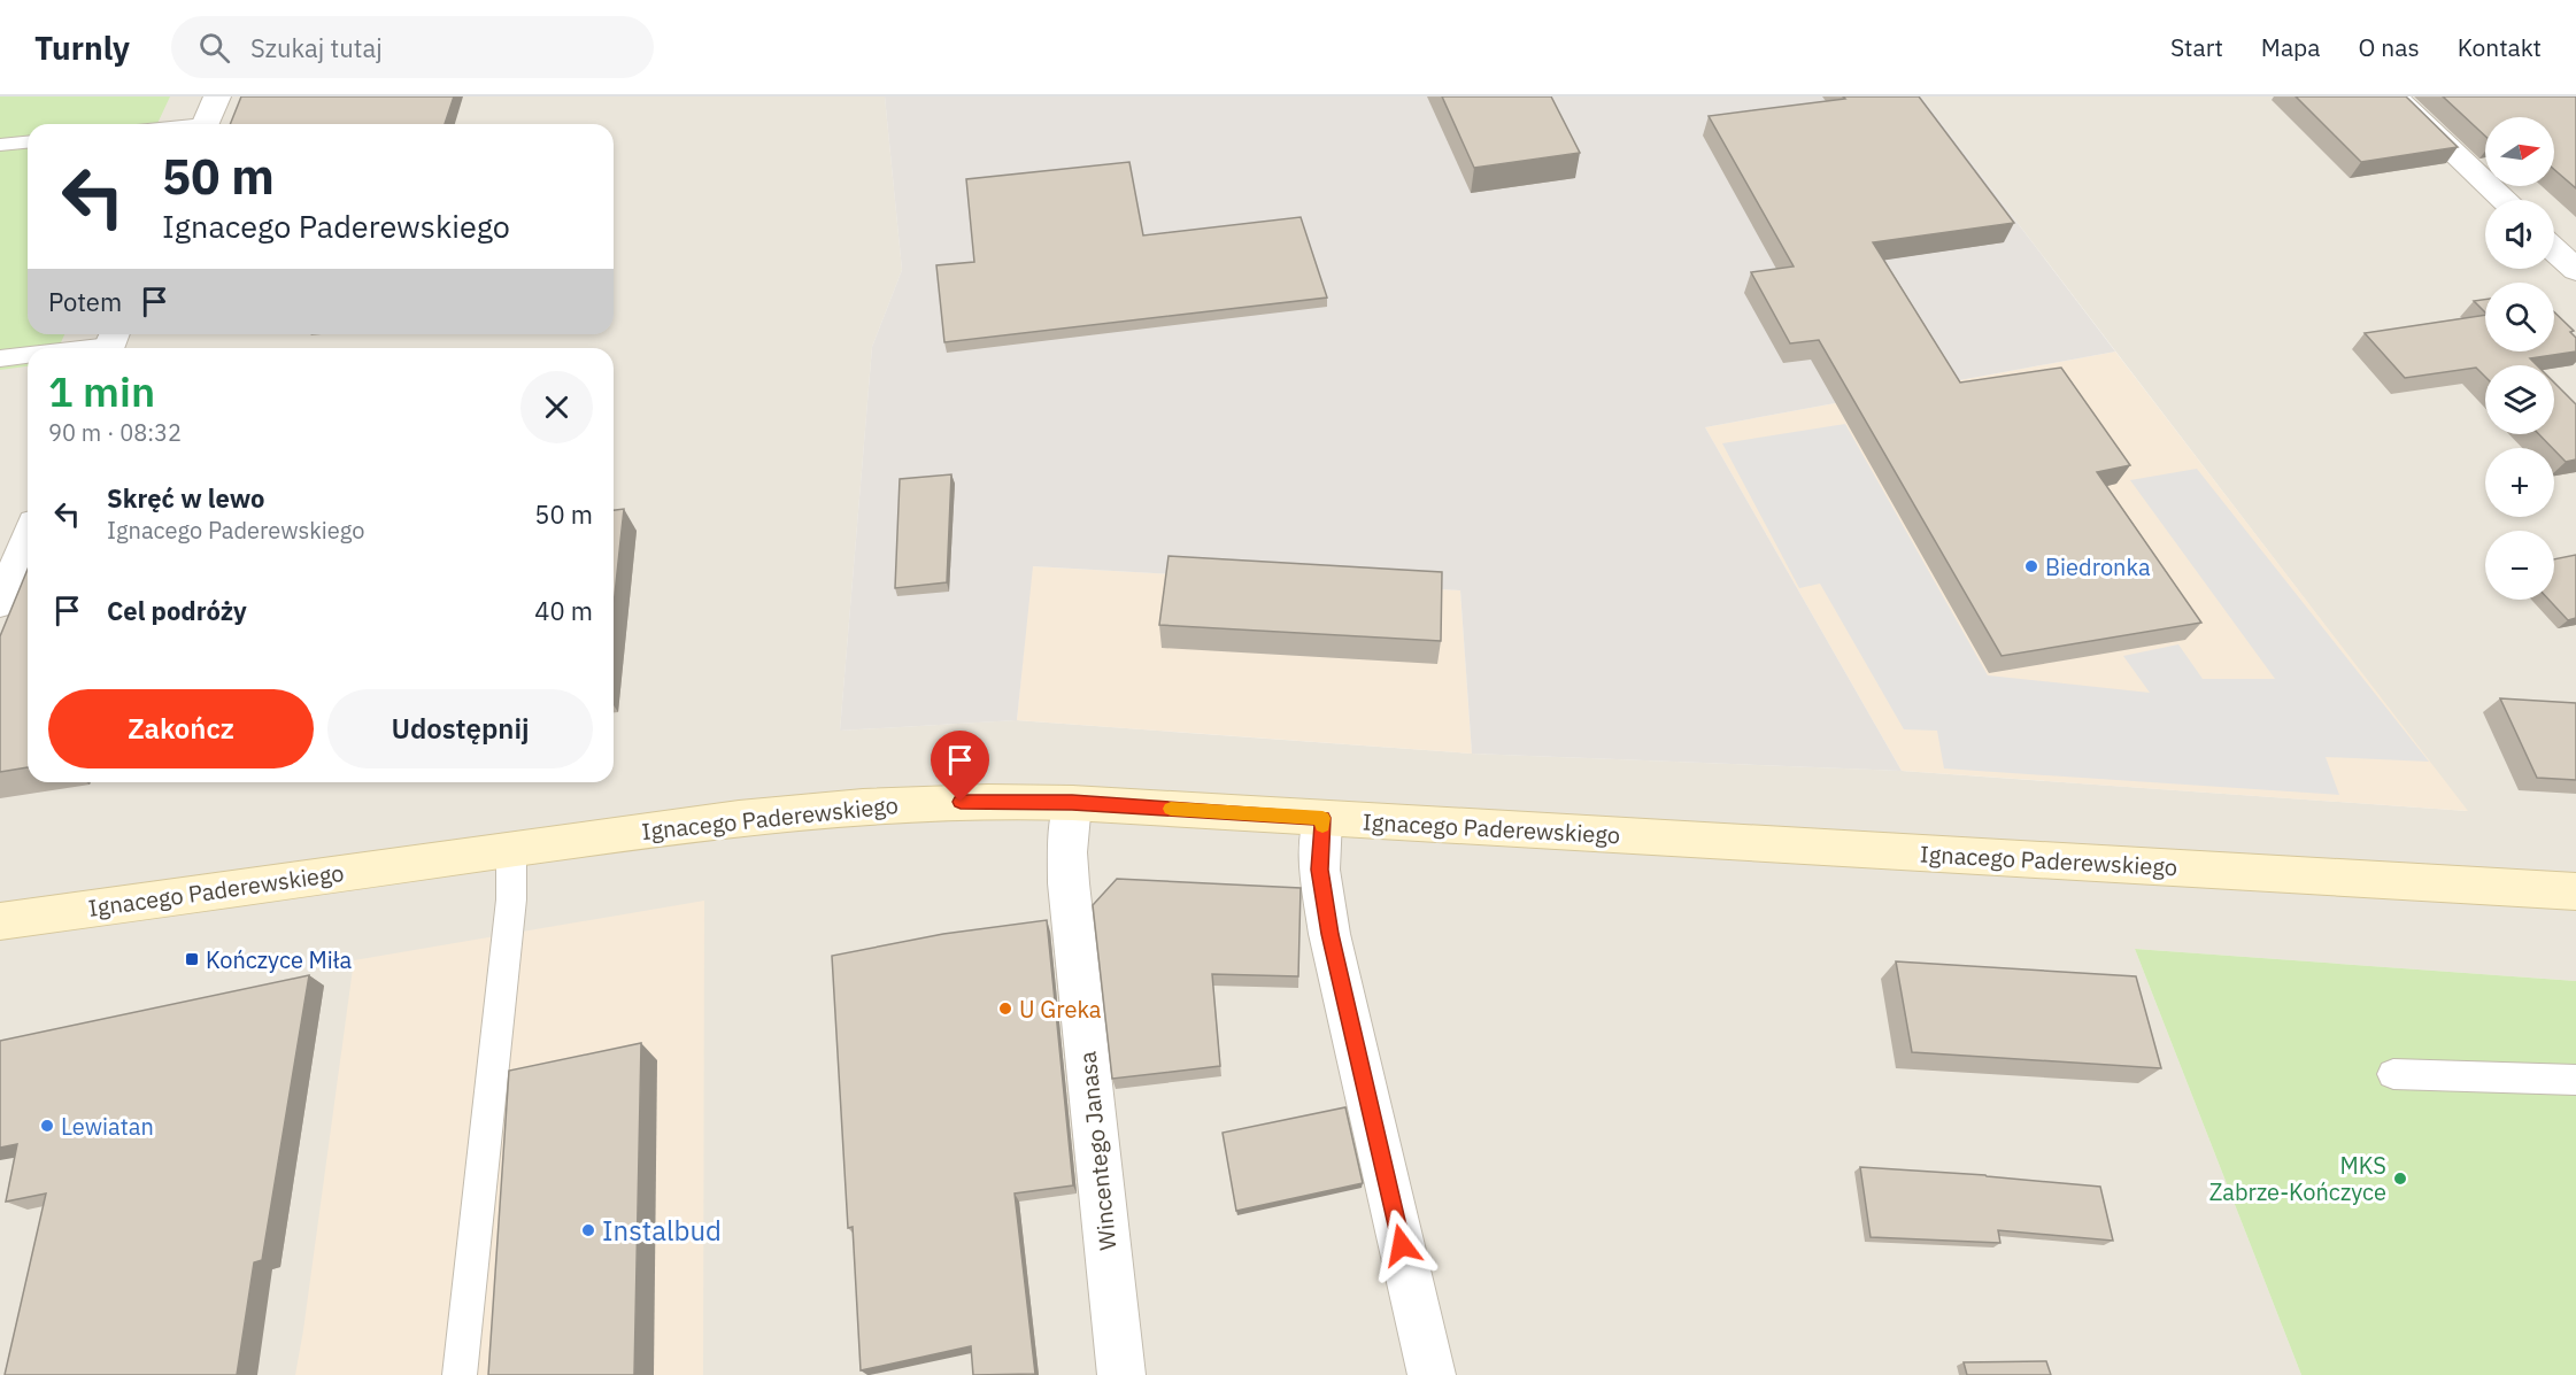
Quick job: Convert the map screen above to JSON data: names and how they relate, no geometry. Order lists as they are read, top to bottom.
{
  "streets": {
    "main road": ["Ignacego Paderewskiego"],
    "street": ["Wincentego Janasa"]
  },
  "crossings": [
    ["Ignacego Paderewskiego", "Wincentego Janasa"]
  ],
  "places": {
    "other": [
      "Biedronka",
      "U Greka",
      "Lewiatan",
      "MKS Zabrze-Kończyce",
      "Instalbud"
    ],
    "transit": ["Kończyce Miła"]
  },
  "north": "right",
  "page": {
    "header": "Turnly",
    "search": "Szukaj tutaj",
    "nav": [
      "Start",
      "Mapa",
      "O nas",
      "Kontakt"
    ],
    "map_buttons": ["+", "−"],
    "turn": ["50 m", "Ignacego Paderewskiego"],
    "then": "Potem",
    "heading": ["1 min", "90 m · 08:32"],
    "list": [
      {
        "name": "Skręć w lewo",
        "note": "Ignacego Paderewskiego",
        "value": "50 m"
      },
      {
        "name": "Cel podróży",
        "value": "40 m"
      }
    ],
    "buttons": ["Zakończ", "Udostępnij"]
  }
}
